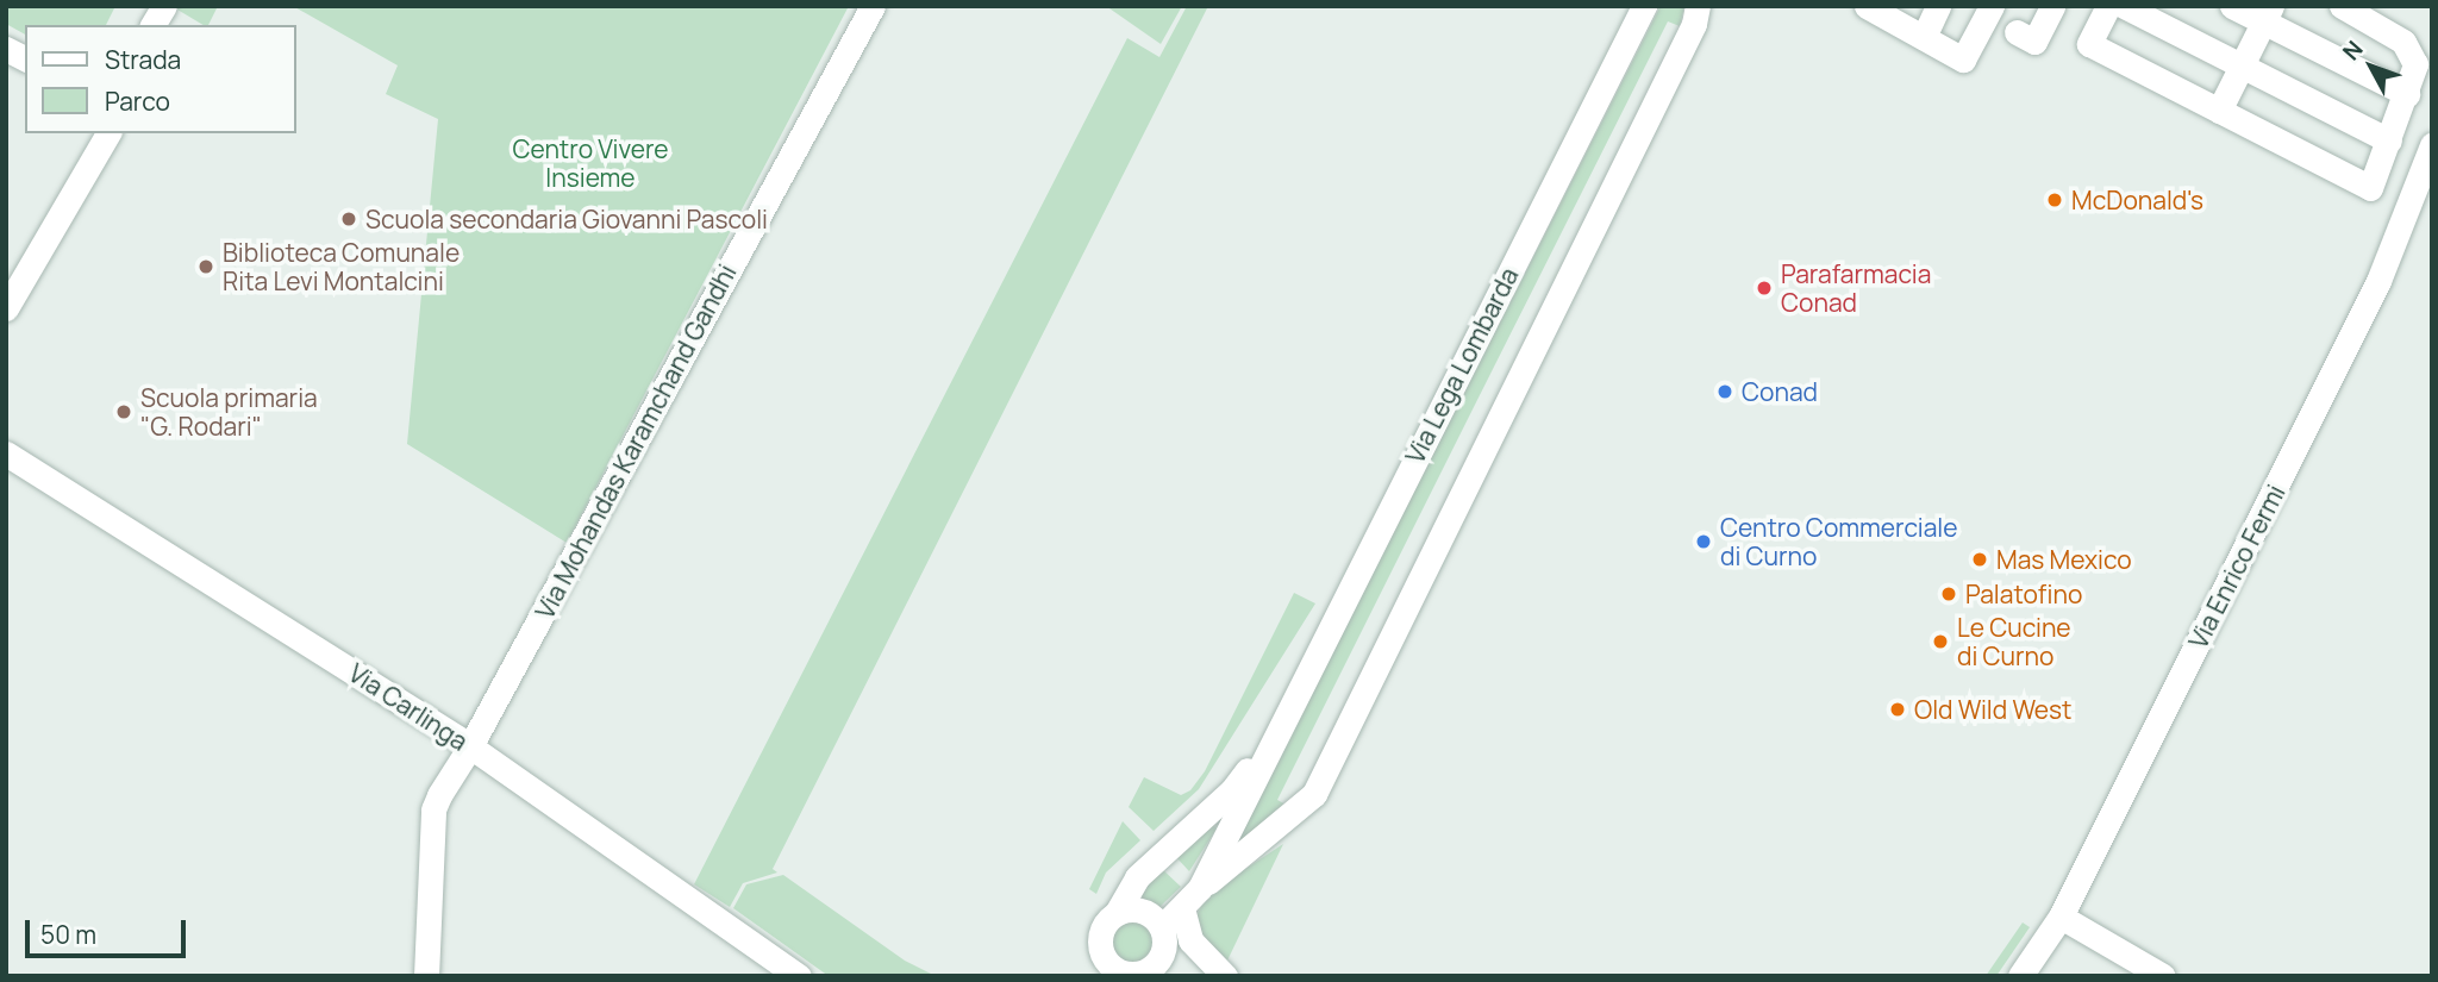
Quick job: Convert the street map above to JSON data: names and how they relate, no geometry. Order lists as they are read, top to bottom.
{
  "streets": {
    "street": [
      "Via Lega Lombarda",
      "Via Mohandas Karamchand Gandhi",
      "Via Enrico Fermi",
      "Via Carlinga"
    ]
  },
  "crossings": [
    ["Via Mohandas Karamchand Gandhi", "Via Carlinga"]
  ],
  "parks": ["Centro Vivere Insieme"],
  "places": [
    "McDonald's",
    "Scuola secondaria Giovanni Pascoli",
    "Biblioteca Comunale Rita Levi Montalcini",
    "Parafarmacia Conad",
    "Conad",
    "Scuola primaria \"G. Rodari\"",
    "Centro Commerciale di Curno",
    "Mas Mexico",
    "Palatofino",
    "Le Cucine di Curno",
    "Old Wild West"
  ],
  "legend": ["Strada", "Parco"],
  "scale_bar": "50 m",
  "north": "top left"
}
